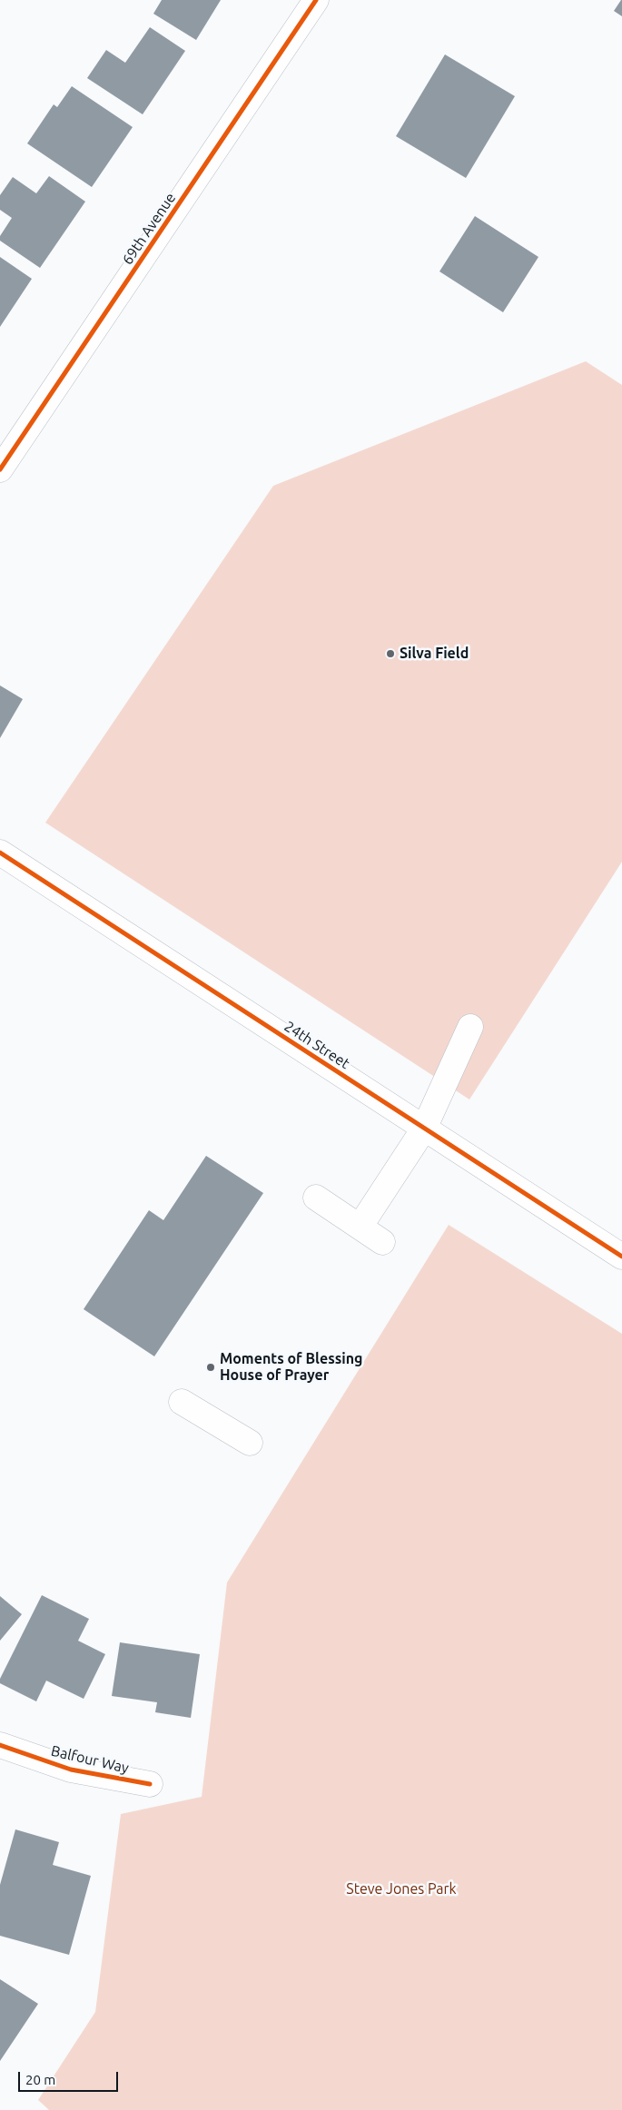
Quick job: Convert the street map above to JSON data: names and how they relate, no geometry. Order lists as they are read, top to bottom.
{
  "streets": {
    "street": ["69th Avenue", "24th Street", "Balfour Way"]
  },
  "parks": ["Steve Jones Park"],
  "places": ["Silva Field", "Moments of Blessing House of Prayer"],
  "scale_bar": "20 m"
}
